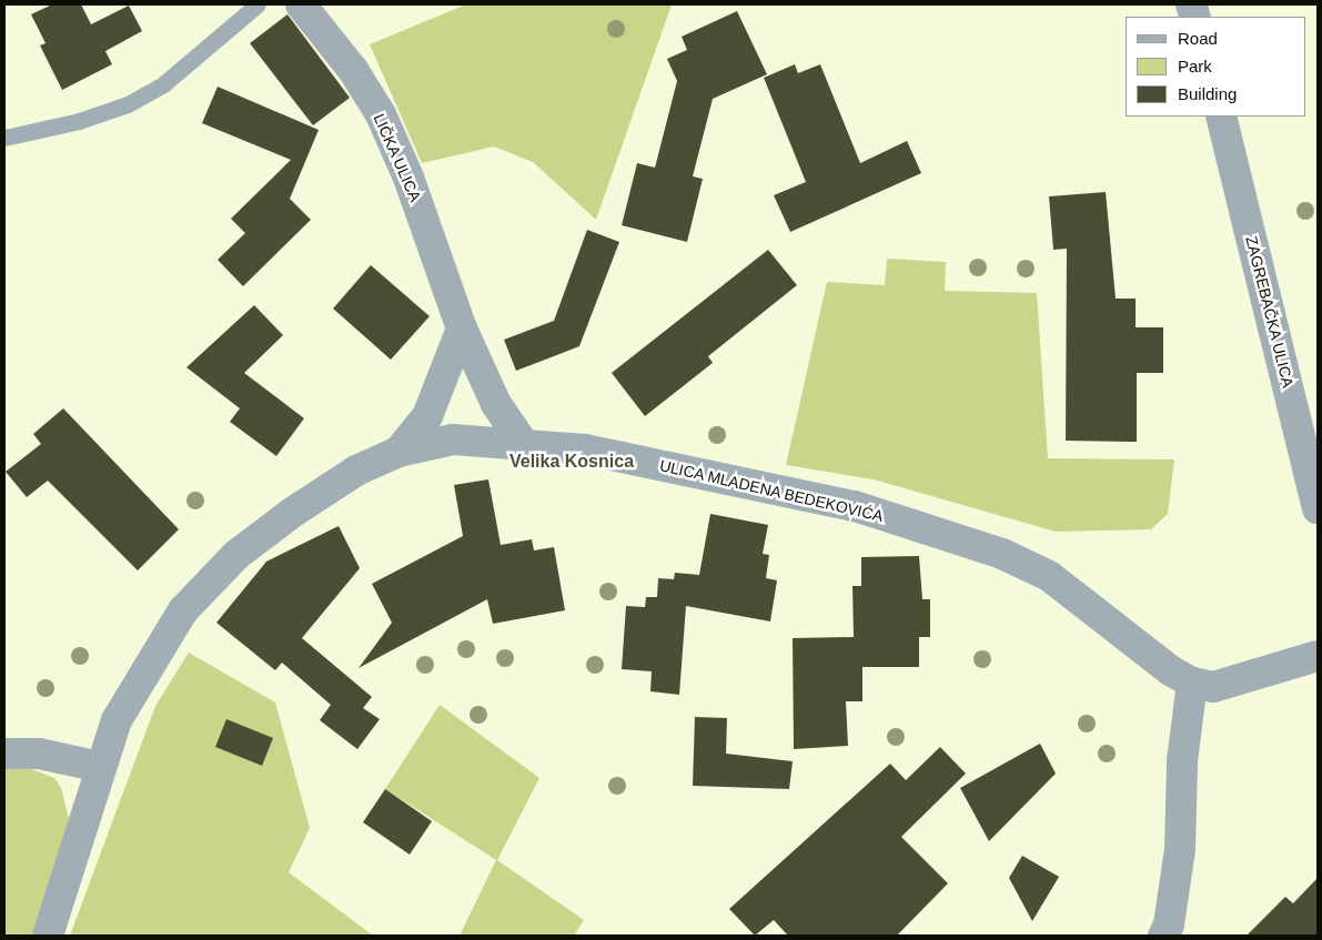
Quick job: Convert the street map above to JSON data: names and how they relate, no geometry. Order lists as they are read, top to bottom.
{
  "streets": {
    "street": ["LIČKA ULICA", "ZAGREBAČKA ULICA", "ULICA MLADENA BEDEKOVIĆA"]
  },
  "crossings": [
    ["LIČKA ULICA", "ULICA MLADENA BEDEKOVIĆA"]
  ],
  "districts": ["Velika Kosnica"],
  "legend": ["Road", "Park", "Building"]
}
